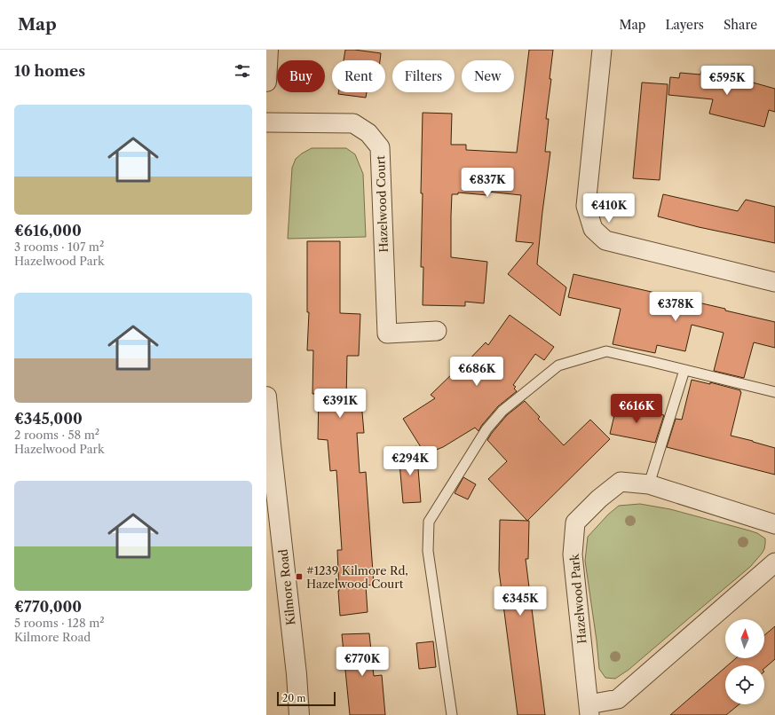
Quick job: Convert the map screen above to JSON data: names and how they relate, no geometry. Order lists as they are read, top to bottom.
{
  "streets": {
    "street": ["Hazelwood Court", "Kilmore Road", "Hazelwood Park"]
  },
  "places": {
    "transit": ["#1239 Kilmore Rd, Hazelwood Court"]
  },
  "scale_bar": "20 m",
  "north": "top",
  "page": {
    "header": "Map",
    "nav": ["Map", "Layers", "Share"],
    "heading": "10 homes",
    "chip": [
      "Buy",
      "Rent",
      "Filters",
      "New"
    ],
    "price": [
      "€595K",
      "€837K",
      "€410K",
      "€378K",
      "€686K",
      "€391K",
      "€616K",
      "€294K",
      "€345K",
      "€770K"
    ],
    "list": [
      {
        "name": "€616,000",
        "note": "3 rooms · 107 m² · Hazelwood Park"
      },
      {
        "name": "€345,000",
        "note": "2 rooms · 58 m² · Hazelwood Park"
      },
      {
        "name": "€770,000",
        "note": "5 rooms · 128 m² · Kilmore Road"
      }
    ],
    "scale": "20 m"
  }
}
